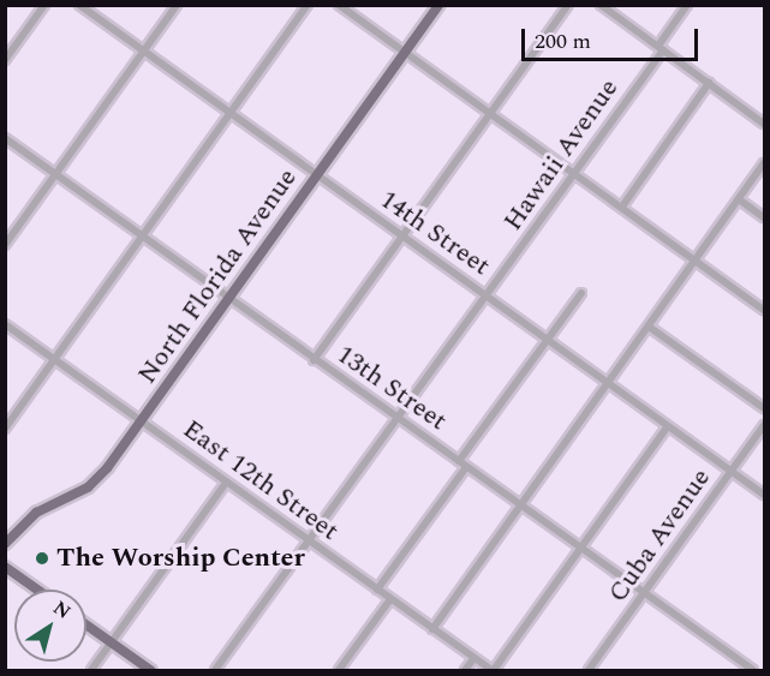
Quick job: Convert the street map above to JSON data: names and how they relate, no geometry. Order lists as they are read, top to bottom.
{
  "streets": {
    "main road": ["North Florida Avenue"],
    "street": [
      "Hawaii Avenue",
      "14th Street",
      "13th Street",
      "East 12th Street",
      "Cuba Avenue"
    ]
  },
  "crossings": [
    ["Hawaii Avenue", "14th Street"],
    ["Hawaii Avenue", "13th Street"],
    ["Hawaii Avenue", "East 12th Street"],
    ["14th Street", "North Florida Avenue"],
    ["14th Street", "Cuba Avenue"],
    ["North Florida Avenue", "13th Street"],
    ["North Florida Avenue", "East 12th Street"],
    ["13th Street", "Cuba Avenue"]
  ],
  "places": ["The Worship Center"],
  "scale_bar": "200 m",
  "north": "top right"
}
